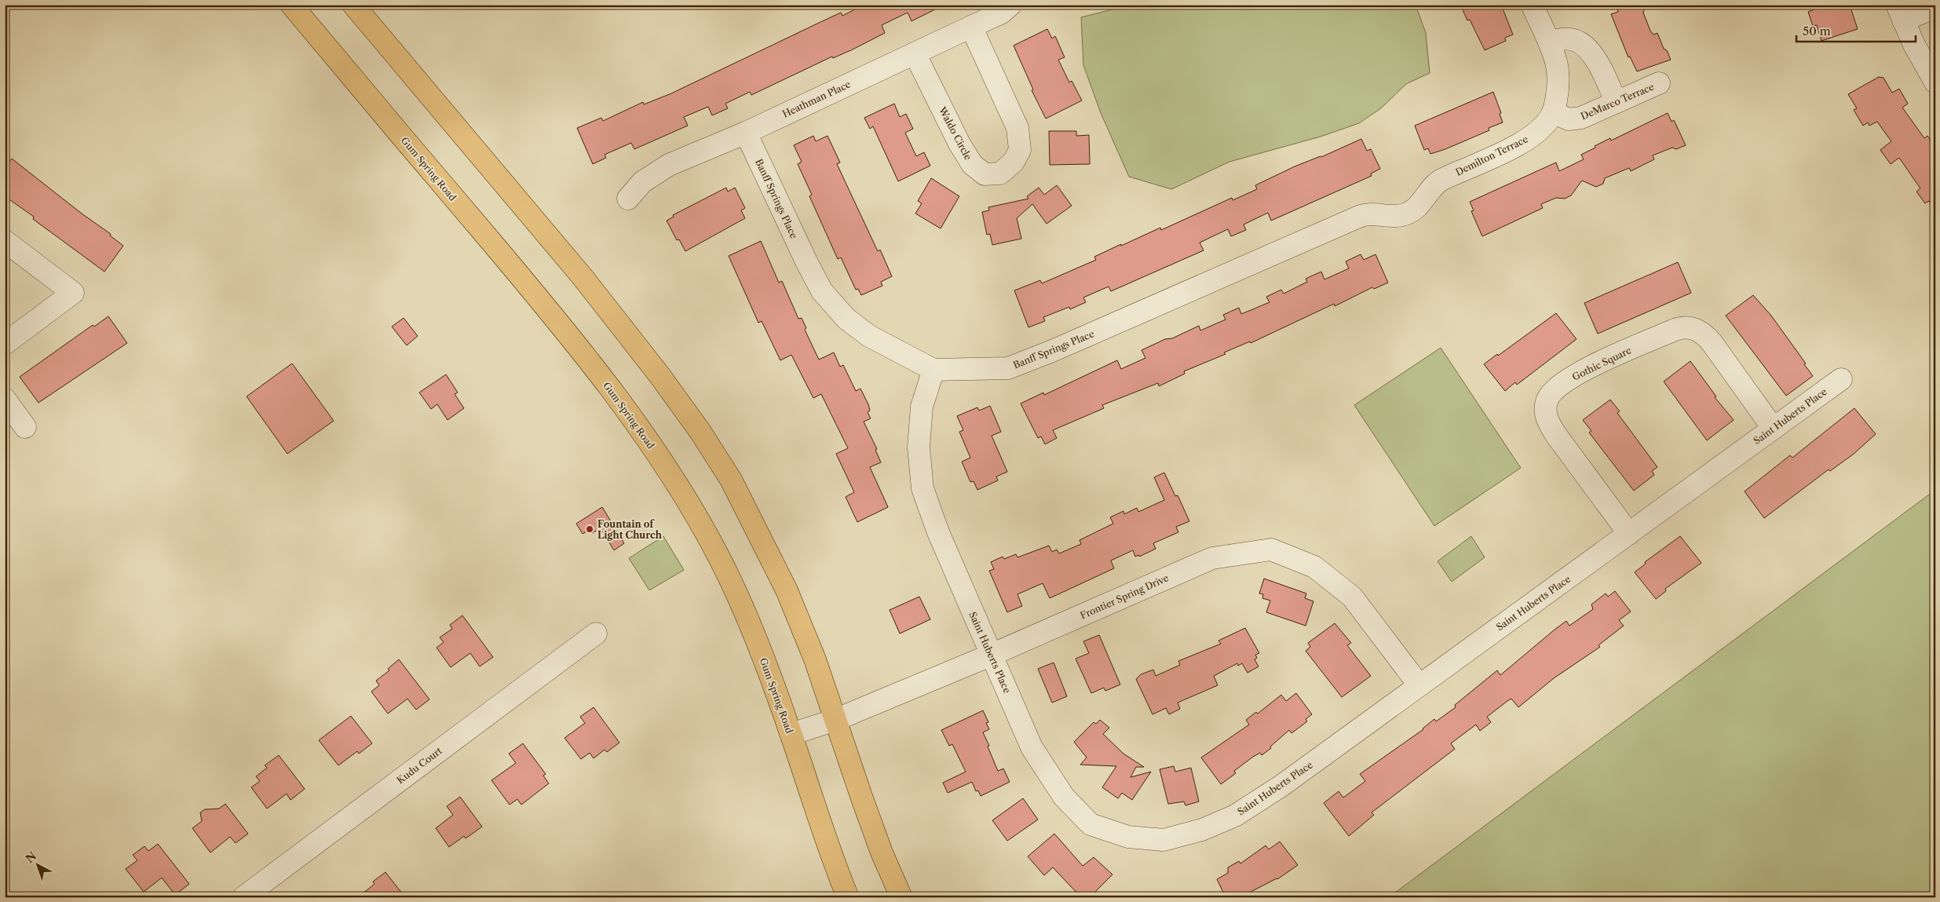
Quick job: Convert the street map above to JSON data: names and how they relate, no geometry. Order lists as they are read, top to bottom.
{
  "streets": {
    "main road": ["Gum Spring Road"],
    "street": [
      "Heathman Place",
      "DeMarco Terrace",
      "Waldo Circle",
      "Demilton Terrace",
      "Banff Springs Place",
      "Gothic Square",
      "Saint Huberts Place",
      "Frontier Spring Drive",
      "Kudu Court"
    ]
  },
  "crossings": [
    ["Heathman Place", "Waldo Circle"],
    ["Heathman Place", "Banff Springs Place"],
    ["DeMarco Terrace", "Demilton Terrace"],
    ["Demilton Terrace", "Banff Springs Place"],
    ["Gum Spring Road", "Frontier Spring Drive"],
    ["Banff Springs Place", "Saint Huberts Place"],
    ["Gothic Square", "Saint Huberts Place"],
    ["Saint Huberts Place", "Frontier Spring Drive"]
  ],
  "places": ["Fountain of Light Church"],
  "scale_bar": "50 m",
  "north": "top left"
}
